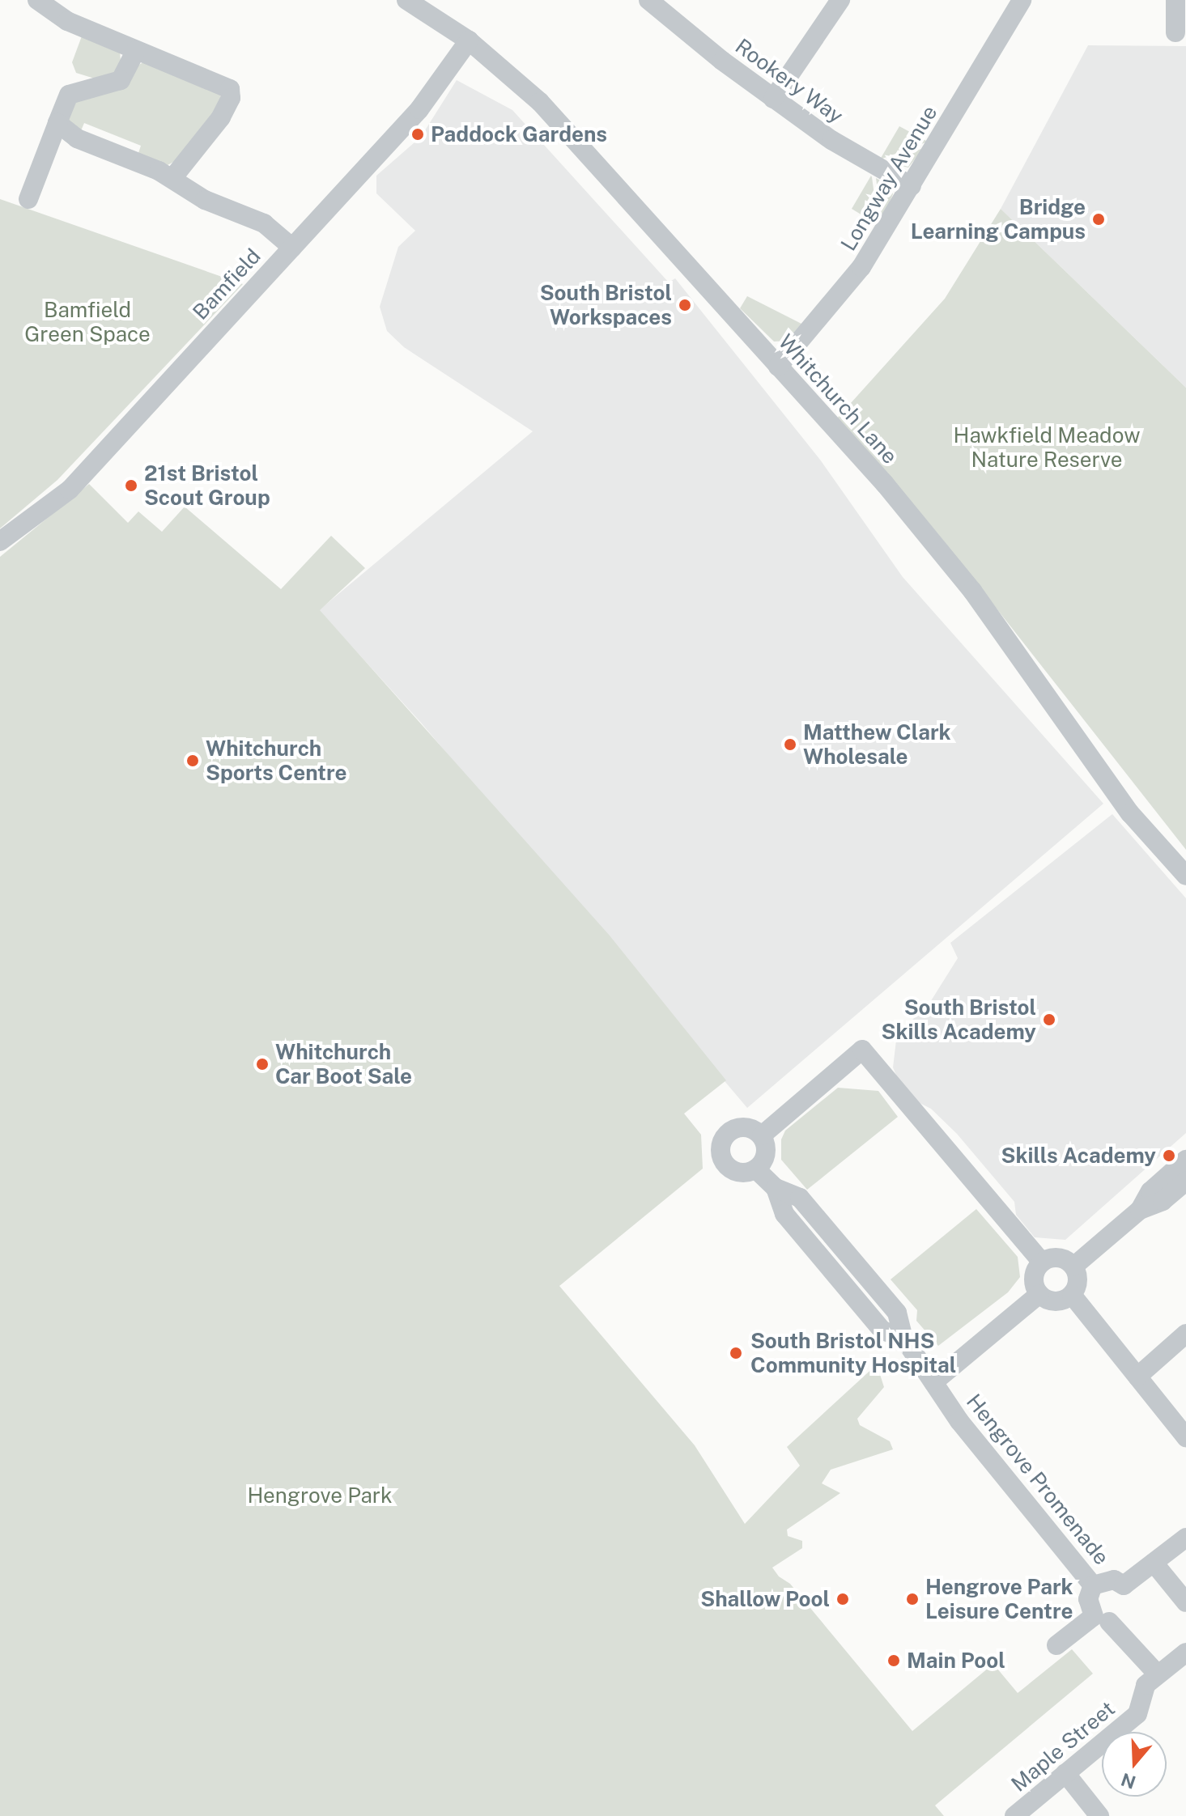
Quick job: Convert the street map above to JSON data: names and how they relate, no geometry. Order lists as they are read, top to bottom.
{
  "streets": {
    "street": [
      "Rookery Way",
      "Longway Avenue",
      "Bamfield",
      "Whitchurch Lane",
      "Hengrove Promenade",
      "Maple Street"
    ]
  },
  "crossings": [
    ["Rookery Way", "Longway Avenue"],
    ["Longway Avenue", "Whitchurch Lane"],
    ["Bamfield", "Whitchurch Lane"]
  ],
  "parks": ["Bamfield Green Space", "Hawkfield Meadow Nature Reserve", "Hengrove Park"],
  "places": [
    "Paddock Gardens",
    "Bridge Learning Campus",
    "South Bristol Workspaces",
    "21st Bristol Scout Group",
    "Matthew Clark Wholesale",
    "Whitchurch Sports Centre",
    "South Bristol Skills Academy",
    "Whitchurch Car Boot Sale",
    "Skills Academy",
    "South Bristol NHS Community Hospital",
    "Shallow Pool",
    "Hengrove Park Leisure Centre",
    "Main Pool"
  ],
  "north": "bottom"
}
